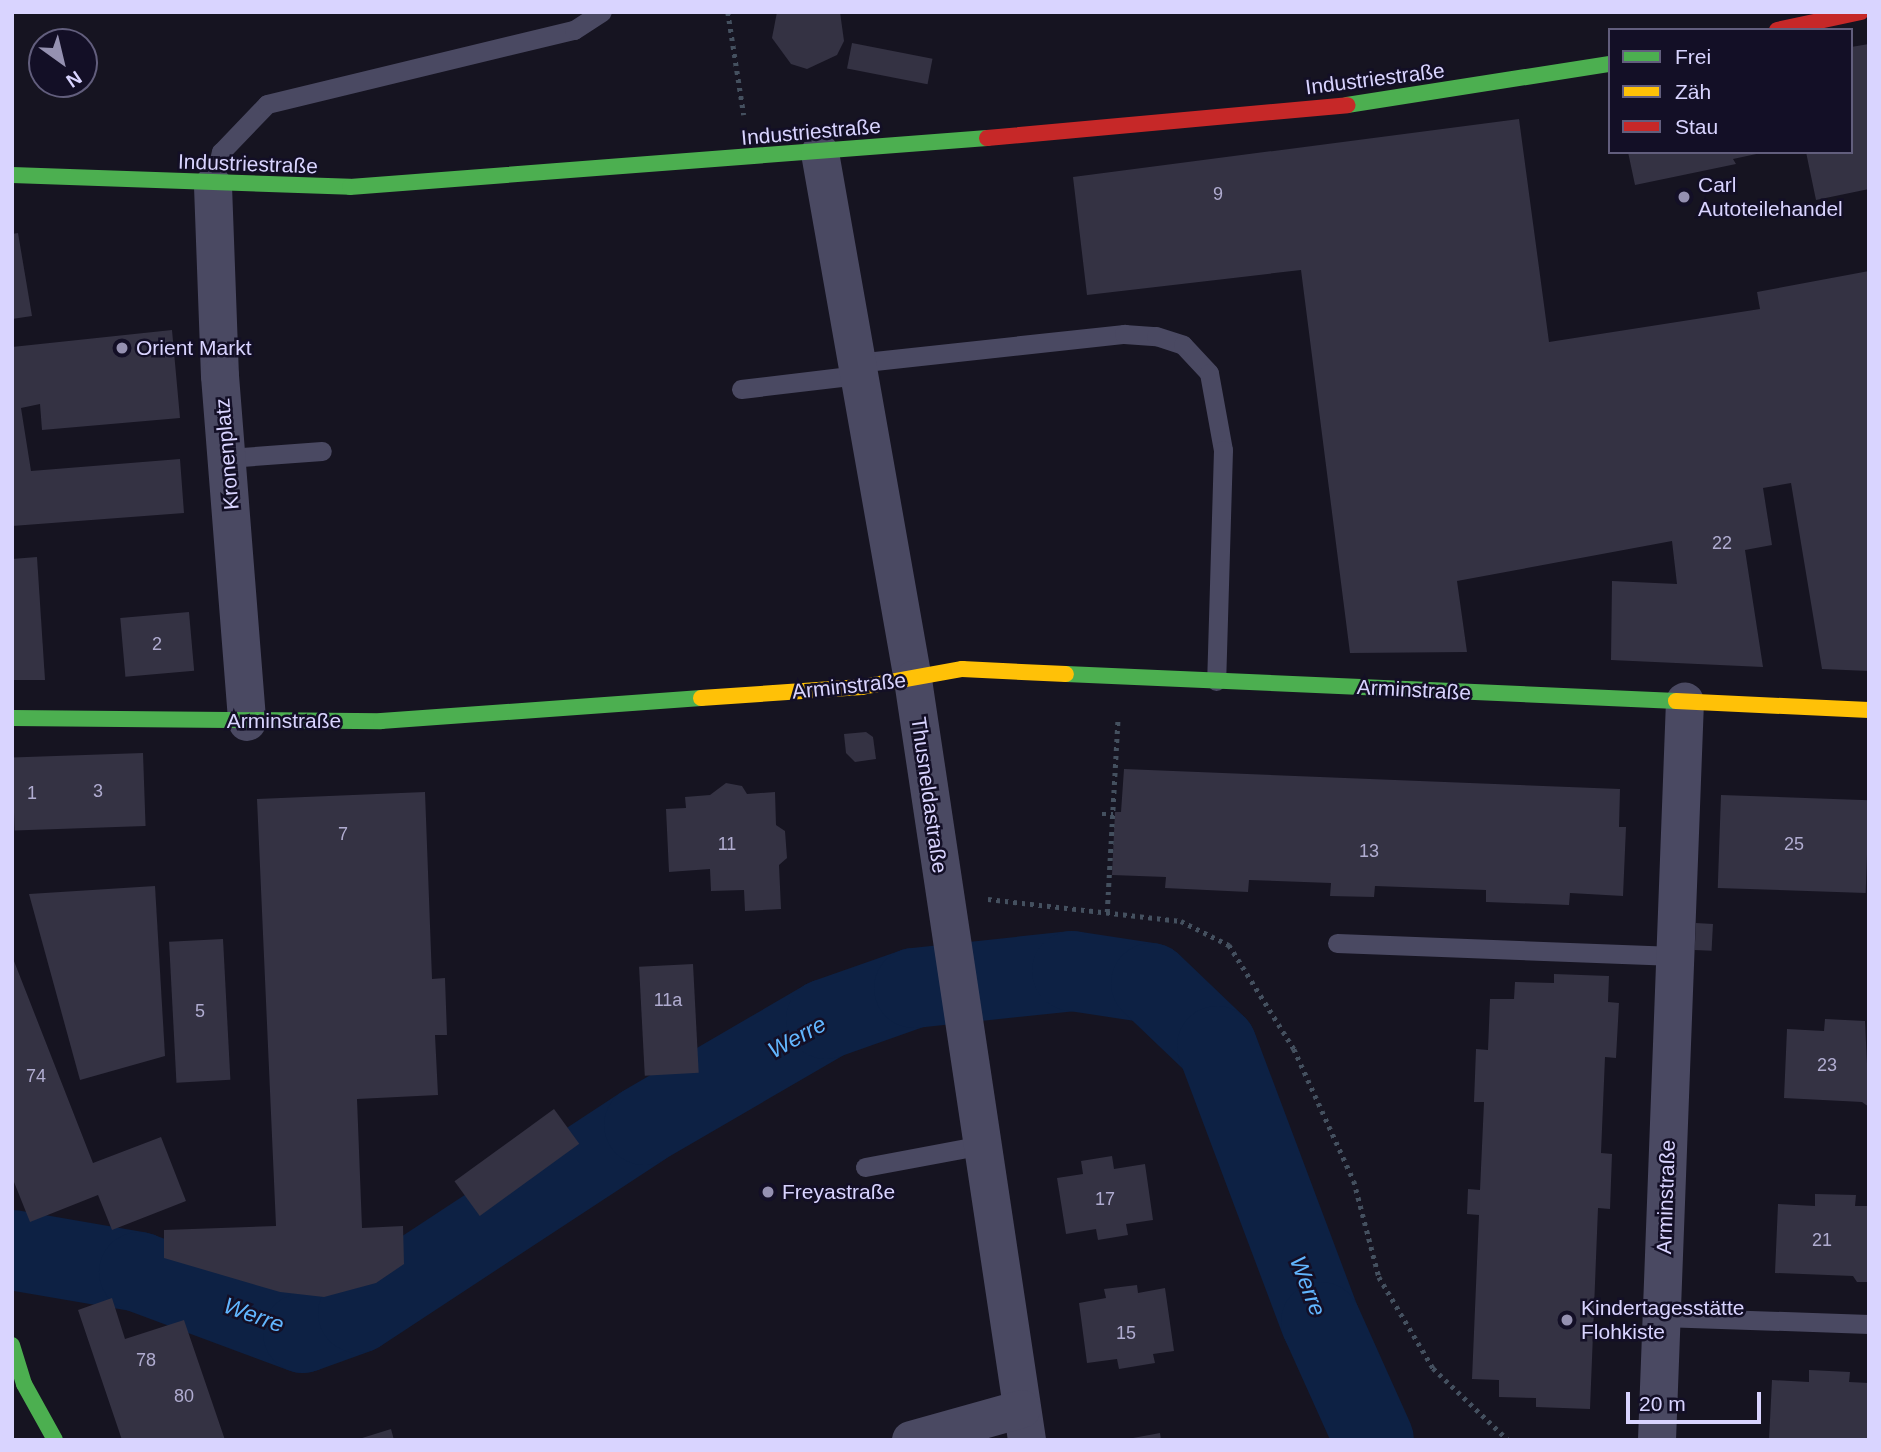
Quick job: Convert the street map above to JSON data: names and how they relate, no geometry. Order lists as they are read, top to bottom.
{
  "streets": {
    "street": [
      "Industriestraße",
      "Kronenplatz",
      "Arminstraße",
      "Thusneldastraße"
    ]
  },
  "crossings": [
    ["Industriestraße", "Kronenplatz"],
    ["Industriestraße", "Thusneldastraße"],
    ["Kronenplatz", "Arminstraße"],
    ["Arminstraße", "Thusneldastraße"]
  ],
  "water": ["Werre"],
  "places": [
    "Carl Autoteilehandel",
    "Orient Markt",
    "Freyastraße",
    "Kindertagesstätte Flohkiste"
  ],
  "house_numbers": [
    "9",
    "22",
    "2",
    "3",
    "1",
    "7",
    "11",
    "25",
    "13",
    "11a",
    "5",
    "23",
    "74",
    "17",
    "21",
    "15",
    "78",
    "80"
  ],
  "legend": ["Frei", "Zäh", "Stau"],
  "scale_bar": "20 m",
  "north": "bottom right"
}
